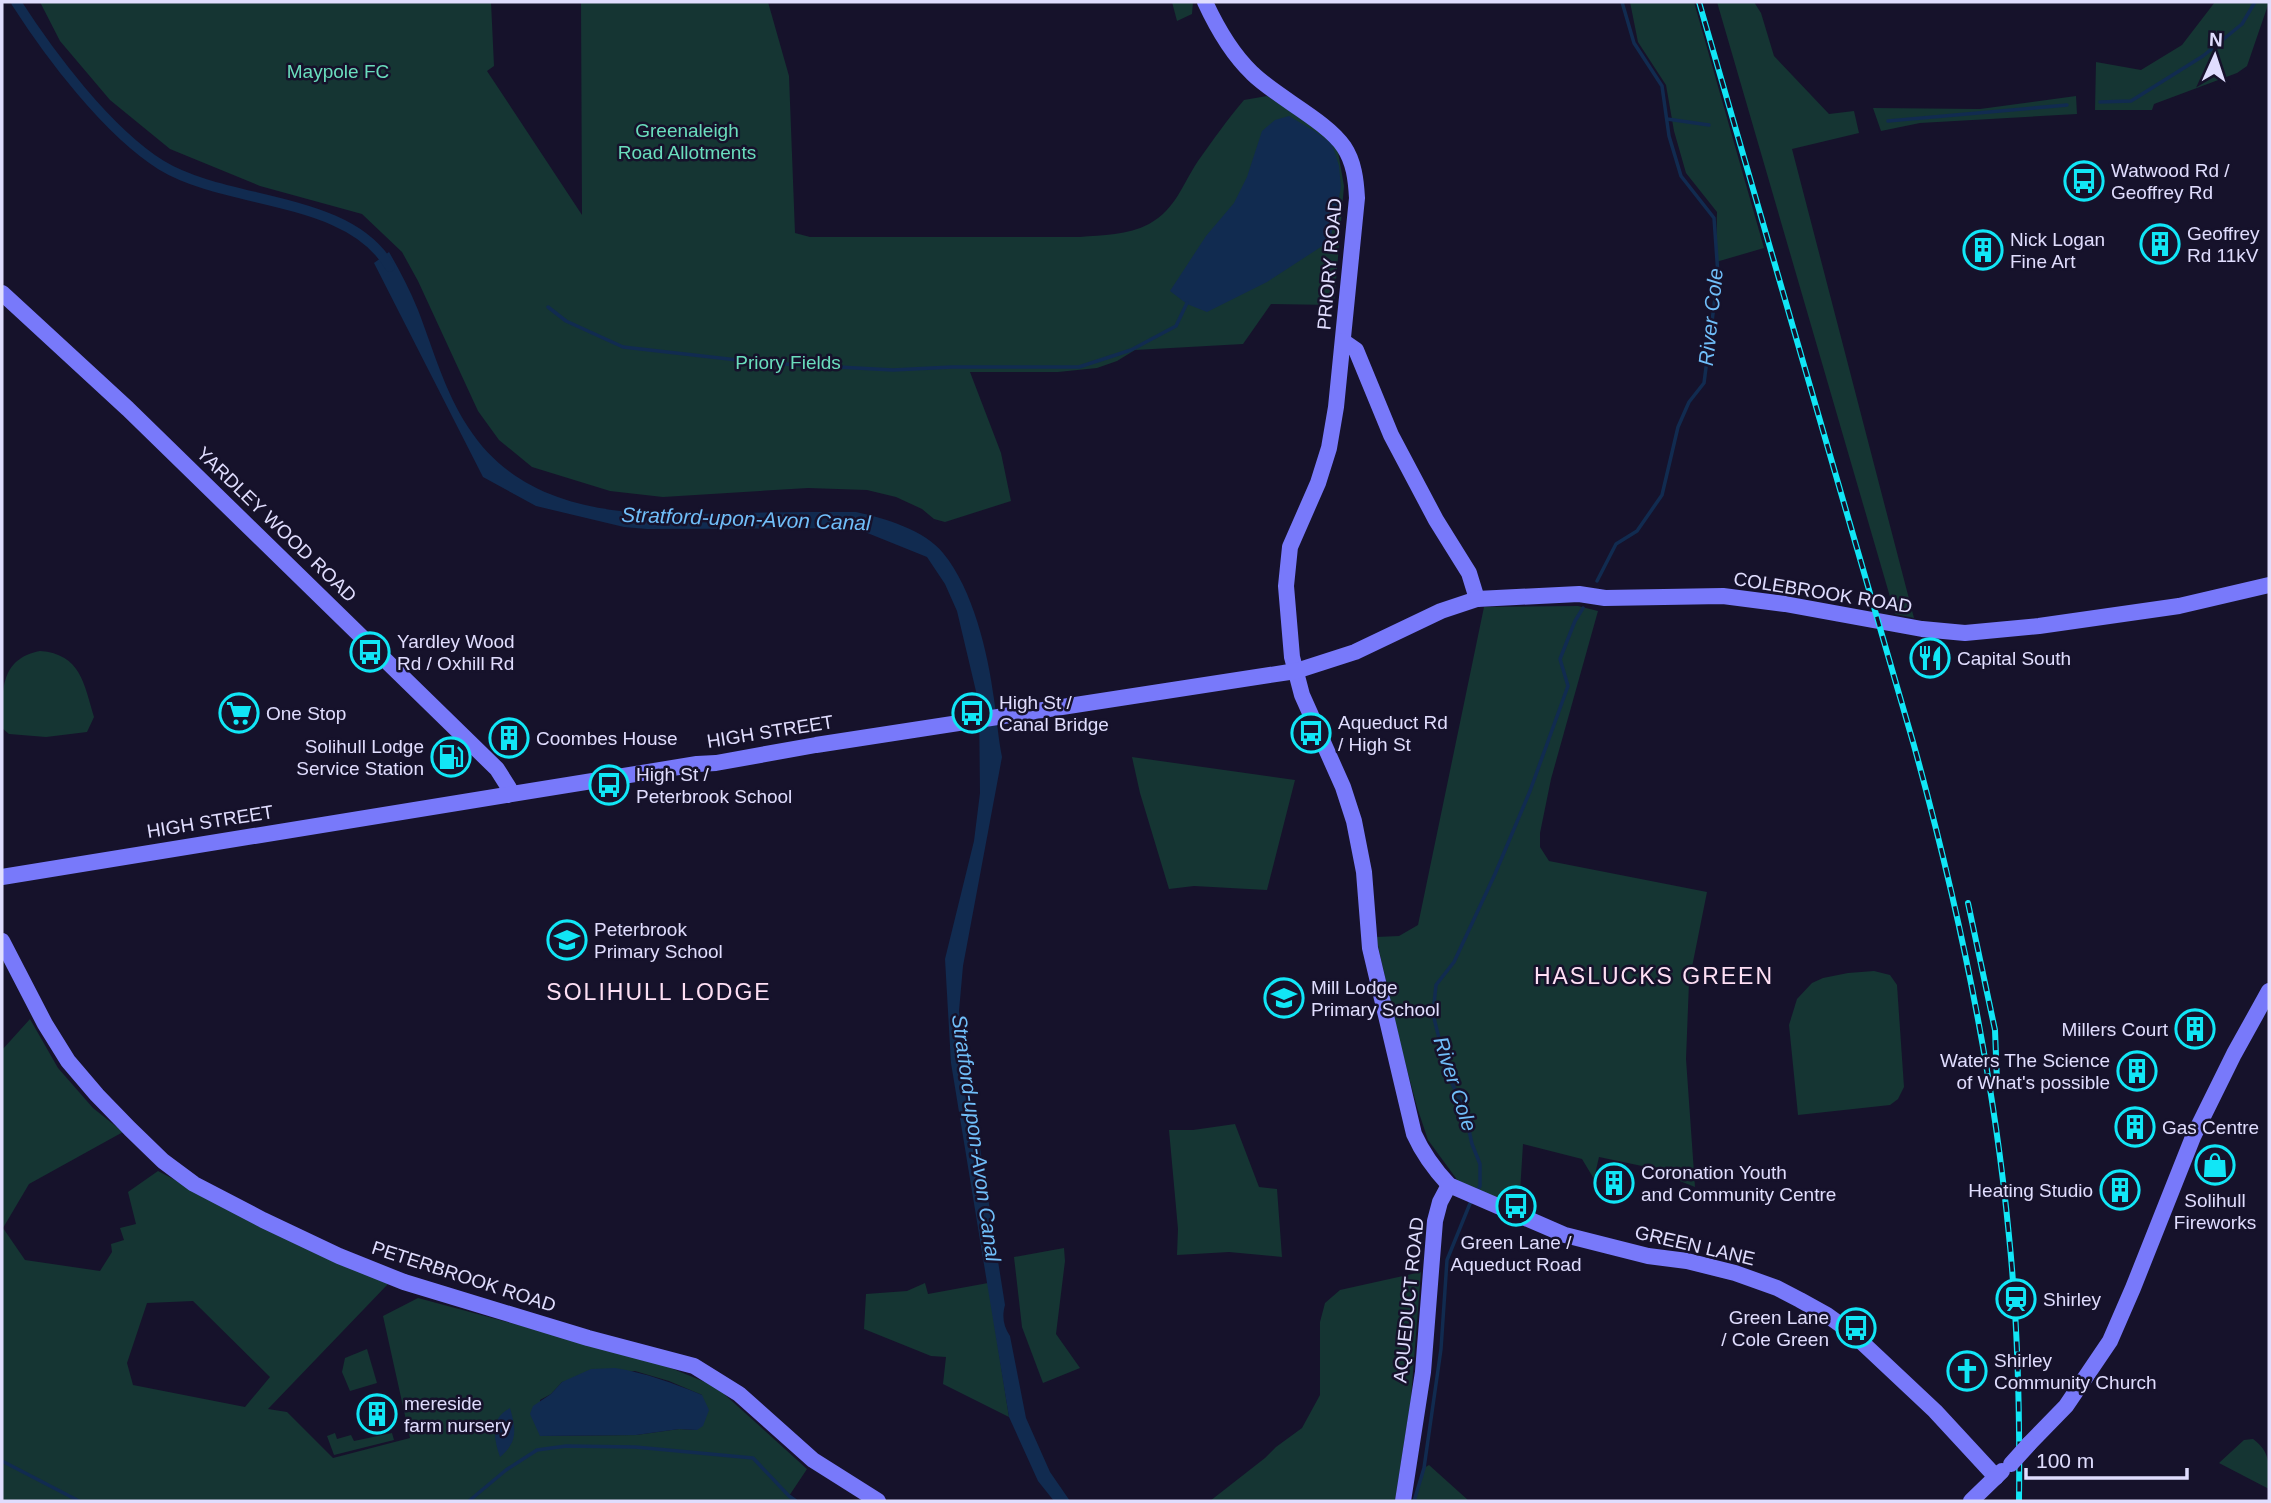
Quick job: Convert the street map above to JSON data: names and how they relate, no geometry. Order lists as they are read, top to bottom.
{
  "streets": {
    "street": [
      "PRIORY ROAD",
      "YARDLEY WOOD ROAD",
      "COLEBROOK ROAD",
      "HIGH STREET",
      "GREEN LANE",
      "PETERBROOK ROAD",
      "AQUEDUCT ROAD"
    ]
  },
  "crossings": [
    ["PRIORY ROAD", "COLEBROOK ROAD"],
    ["YARDLEY WOOD ROAD", "HIGH STREET"],
    ["COLEBROOK ROAD", "HIGH STREET"],
    ["GREEN LANE", "AQUEDUCT ROAD"]
  ],
  "districts": ["HASLUCKS GREEN", "SOLIHULL LODGE"],
  "water": ["River Cole", "Stratford-upon-Avon Canal"],
  "parks": ["Maypole FC", "Greenaleigh Road Allotments", "Priory Fields"],
  "places": {
    "bus stop": [
      "Watwood Rd / Geoffrey Rd",
      "Yardley Wood Rd / Oxhill Rd",
      "High St / Canal Bridge",
      "Aqueduct Rd / High St",
      "High St / Peterbrook School",
      "Green Lane / Aqueduct Road",
      "Green Lane / Cole Green"
    ],
    "building": [
      "Geoffrey Rd 11kV",
      "Nick Logan Fine Art",
      "Coombes House",
      "Millers Court",
      "Waters The Science of What's possible",
      "Gas Centre",
      "Coronation Youth and Community Centre",
      "Heating Studio",
      "mereside farm nursery"
    ],
    "restaurant": ["Capital South"],
    "supermarket": ["One Stop"],
    "fuel station": ["Solihull Lodge Service Station"],
    "school or university": ["Peterbrook Primary School", "Mill Lodge Primary School"],
    "shop": ["Solihull Fireworks"],
    "station": ["Shirley"],
    "church": ["Shirley Community Church"]
  },
  "scale_bar": "100 m",
  "north": "top"
}
